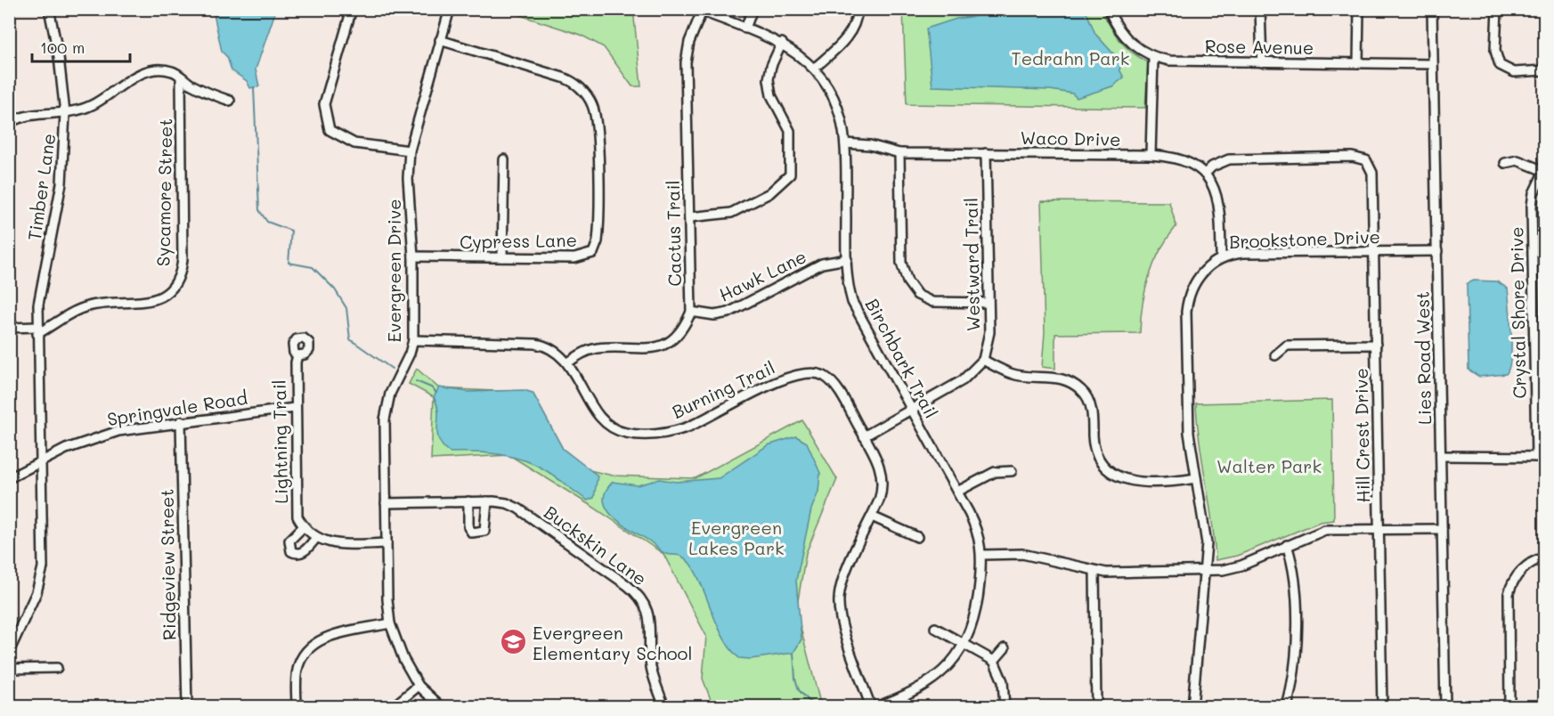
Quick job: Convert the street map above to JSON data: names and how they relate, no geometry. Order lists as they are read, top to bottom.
{
  "streets": {
    "street": [
      "Rose Avenue",
      "Waco Drive",
      "Timber Lane",
      "Sycamore Street",
      "Cactus Trail",
      "Brookstone Drive",
      "Cypress Lane",
      "Westward Trail",
      "Evergreen Drive",
      "Hawk Lane",
      "Crystal Shore Drive",
      "Birchbark Trail",
      "Lies Road West",
      "Burning Trail",
      "Springvale Road",
      "Hill Crest Drive",
      "Lightning Trail",
      "Buckskin Lane",
      "Ridgeview Street"
    ]
  },
  "crossings": [
    ["Rose Avenue", "Lies Road West"],
    ["Waco Drive", "Brookstone Drive"],
    ["Waco Drive", "Westward Trail"],
    ["Waco Drive", "Birchbark Trail"],
    ["Waco Drive", "Hill Crest Drive"],
    ["Timber Lane", "Sycamore Street"],
    ["Timber Lane", "Springvale Road"],
    ["Cactus Trail", "Hawk Lane"],
    ["Cactus Trail", "Birchbark Trail"],
    ["Cactus Trail", "Burning Trail"],
    ["Brookstone Drive", "Lies Road West"],
    ["Brookstone Drive", "Hill Crest Drive"],
    ["Cypress Lane", "Evergreen Drive"],
    ["Evergreen Drive", "Burning Trail"],
    ["Evergreen Drive", "Lightning Trail"],
    ["Evergreen Drive", "Buckskin Lane"],
    ["Hawk Lane", "Birchbark Trail"],
    ["Springvale Road", "Lightning Trail"],
    ["Springvale Road", "Ridgeview Street"]
  ],
  "parks": ["Tedrahn Park", "Walter Park", "Evergreen Lakes Park"],
  "places": {
    "school or university": ["Evergreen Elementary School"]
  },
  "scale_bar": "100 m"
}
